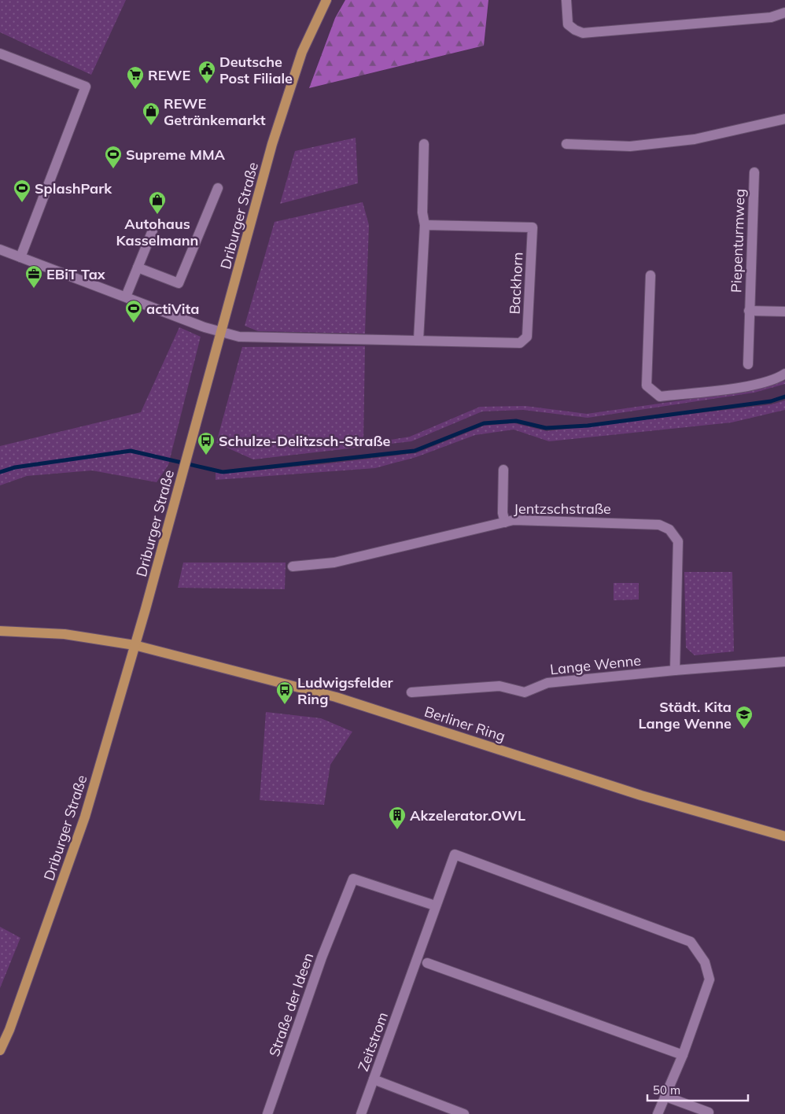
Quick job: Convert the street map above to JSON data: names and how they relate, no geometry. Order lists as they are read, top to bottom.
{
  "streets": {
    "main road": ["Driburger Straße", "Berliner Ring"],
    "street": [
      "Piepenturmweg",
      "Backhorn",
      "Jentzschstraße",
      "Lange Wenne",
      "Straße der Ideen",
      "Zeitstrom"
    ]
  },
  "crossings": [
    ["Driburger Straße", "Backhorn"],
    ["Driburger Straße", "Berliner Ring"],
    ["Jentzschstraße", "Lange Wenne"],
    ["Straße der Ideen", "Zeitstrom"]
  ],
  "places": {
    "public building": ["Deutsche Post Filiale"],
    "supermarket": ["REWE"],
    "shop": ["REWE Getränkemarkt", "Autohaus Kasselmann"],
    "sports": ["Supreme MMA", "SplashPark", "actiVita"],
    "office": ["EBiT Tax"],
    "bus stop": ["Schulze-Delitzsch-Straße", "Ludwigsfelder Ring"],
    "school or university": ["Städt. Kita Lange Wenne"],
    "building": ["Akzelerator.OWL"]
  },
  "scale_bar": "50 m"
}
